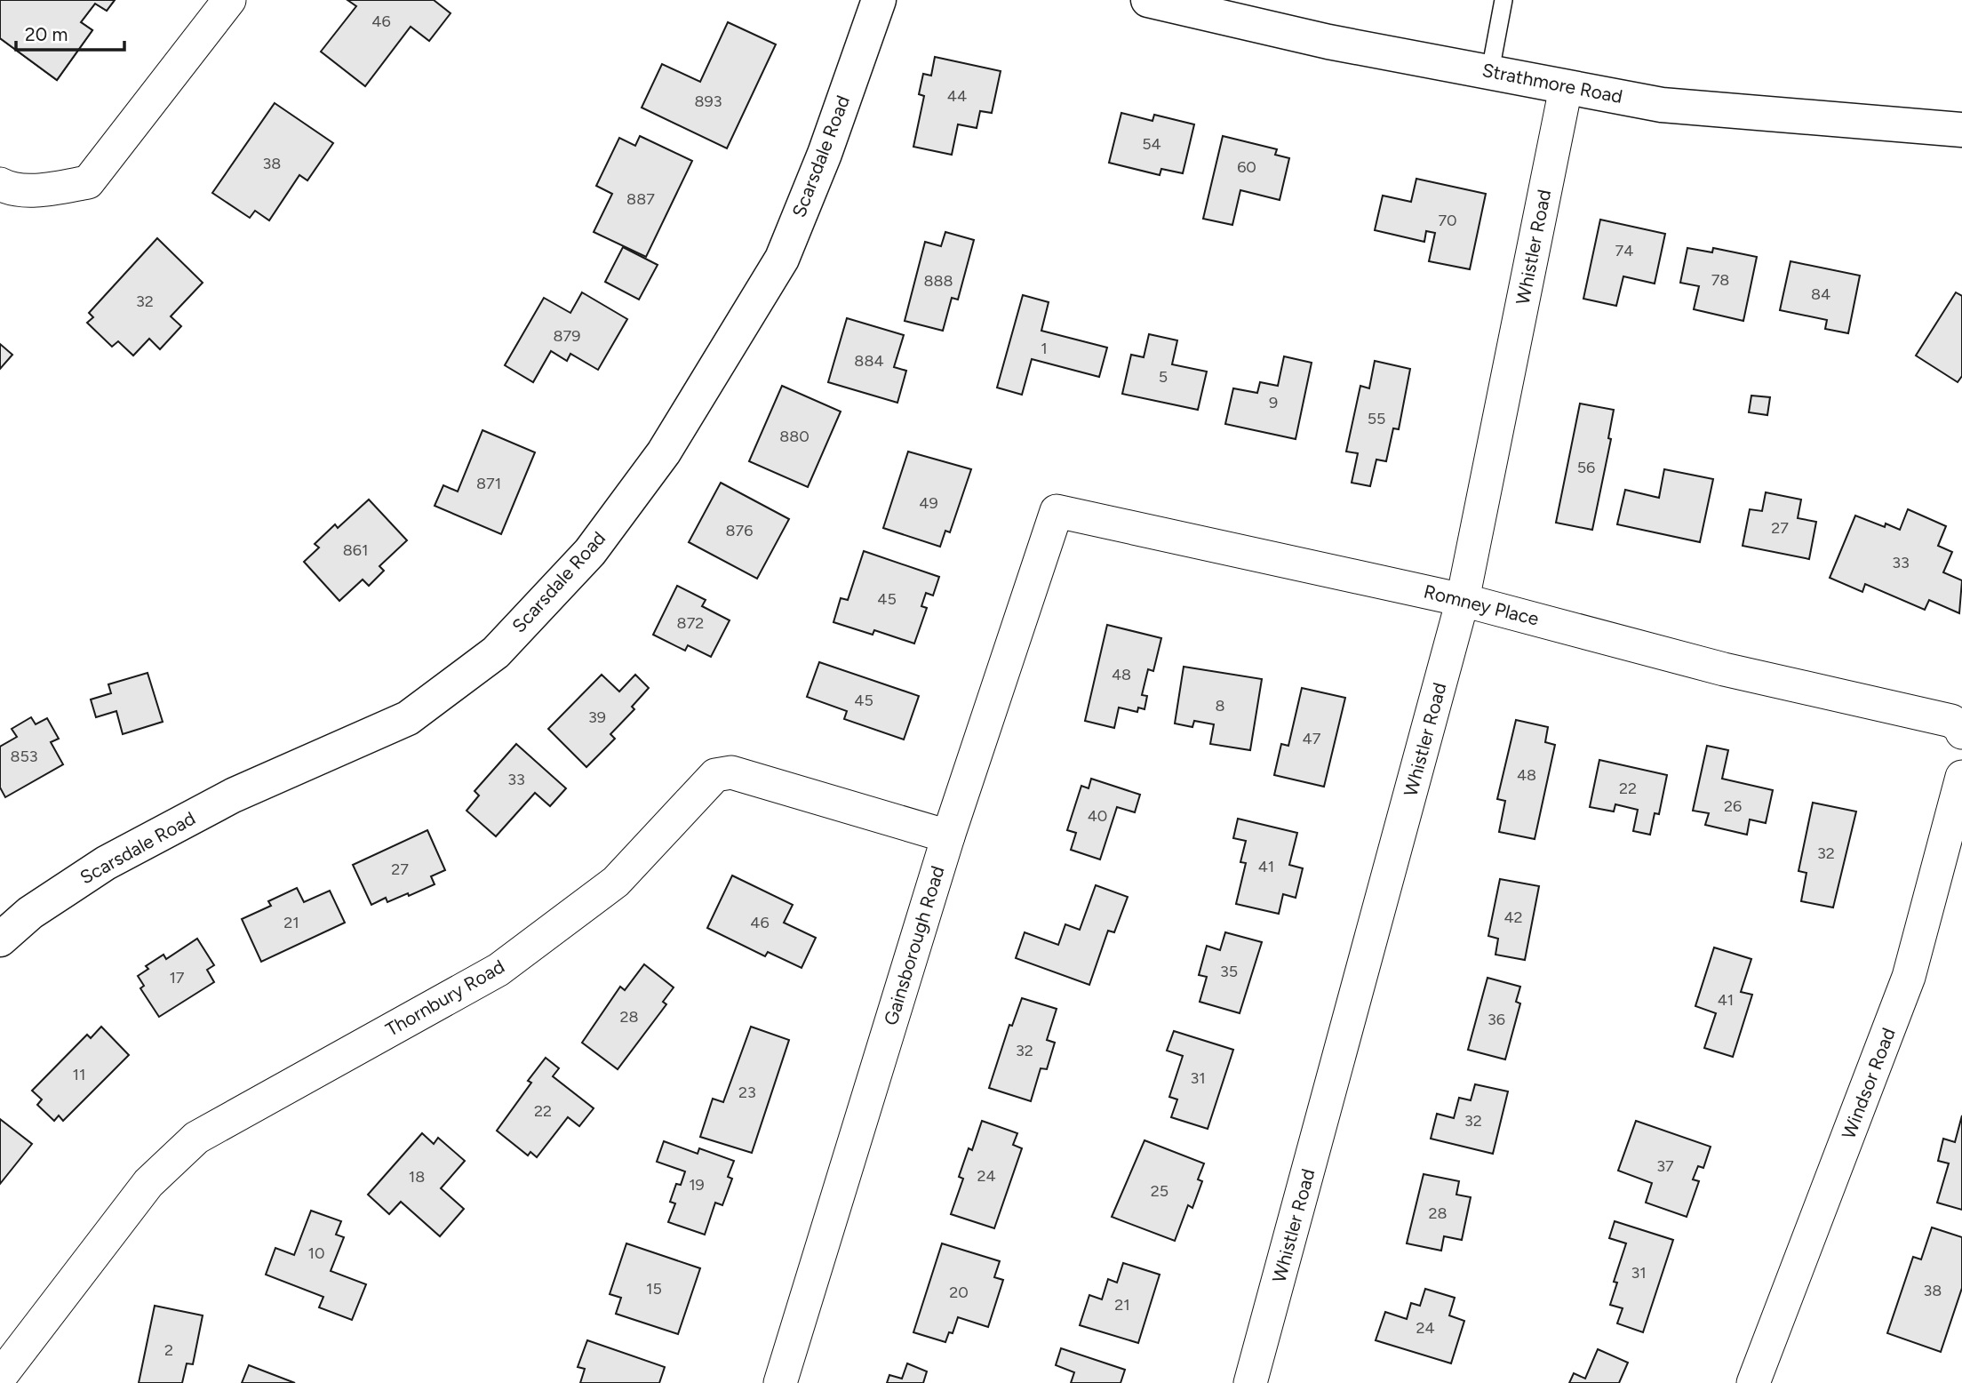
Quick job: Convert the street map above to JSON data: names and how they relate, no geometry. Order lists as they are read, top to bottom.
{
  "streets": {
    "street": [
      "Strathmore Road",
      "Scarsdale Road",
      "Whistler Road",
      "Romney Place",
      "Gainsborough Road",
      "Thornbury Road",
      "Windsor Road"
    ]
  },
  "crossings": [
    ["Strathmore Road", "Whistler Road"],
    ["Whistler Road", "Romney Place"],
    ["Romney Place", "Gainsborough Road"],
    ["Gainsborough Road", "Thornbury Road"]
  ],
  "house_numbers": [
    "46",
    "44",
    "893",
    "54",
    "38",
    "60",
    "887",
    "70",
    "74",
    "78",
    "888",
    "84",
    "32",
    "879",
    "1",
    "884",
    "5",
    "9",
    "55",
    "880",
    "56",
    "871",
    "49",
    "27",
    "876",
    "861",
    "33",
    "45",
    "872",
    "48",
    "45",
    "8",
    "39",
    "47",
    "853",
    "48",
    "33",
    "22",
    "26",
    "40",
    "32",
    "41",
    "27",
    "42",
    "21",
    "46",
    "35",
    "17",
    "41",
    "28",
    "36",
    "32",
    "11",
    "31",
    "23",
    "22",
    "32",
    "37",
    "24",
    "18",
    "19",
    "25",
    "28",
    "10",
    "31",
    "15",
    "38",
    "20",
    "21",
    "24",
    "2"
  ],
  "scale_bar": "20 m"
}
